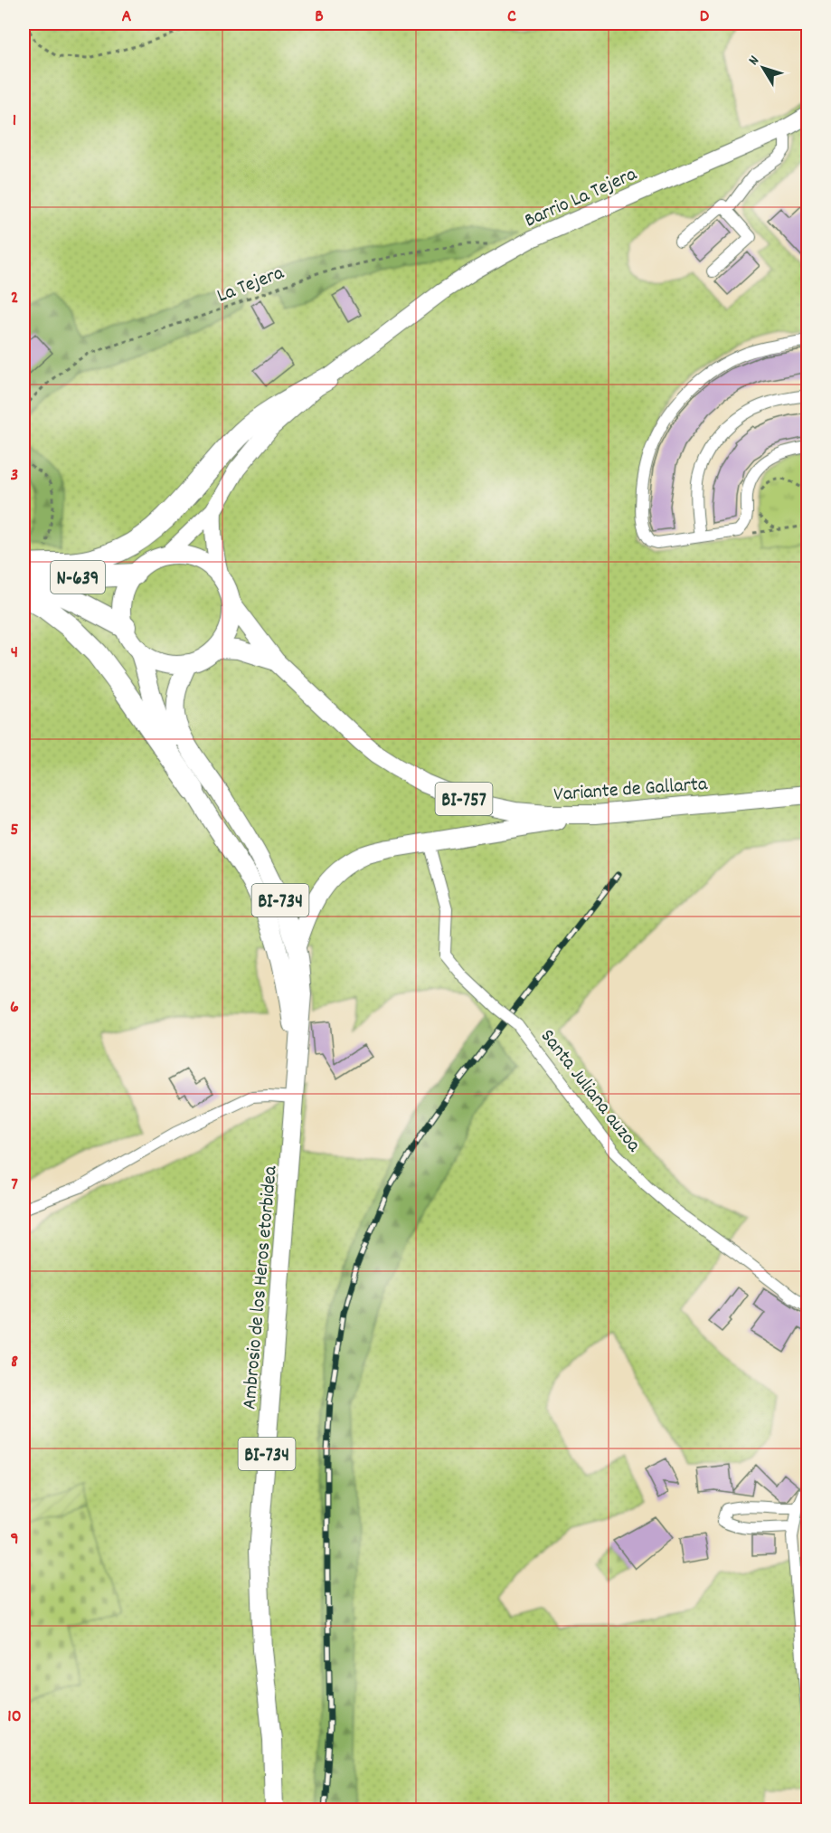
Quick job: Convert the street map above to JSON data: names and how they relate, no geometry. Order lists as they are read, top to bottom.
{
  "streets": {
    "highway": ["N-639"],
    "main road": [
      "Variante de Gallarta",
      "BI-757",
      "BI-734",
      "Ambrosio de los Heros etorbidea"
    ],
    "street": ["Barrio La Tejera", "Santa Juliana auzoa"],
    "path": ["La Tejera"]
  },
  "crossings": [
    ["Barrio La Tejera", "La Tejera"],
    ["N-639", "Variante de Gallarta"],
    ["N-639", "BI-734"],
    ["Variante de Gallarta", "BI-734"],
    ["BI-734", "Ambrosio de los Heros etorbidea"]
  ],
  "north": "top left",
  "grid": {
    "columns": [
      "A",
      "B",
      "C",
      "D"
    ],
    "rows": [
      "1",
      "2",
      "3",
      "4",
      "5",
      "6",
      "7",
      "8",
      "9",
      "10"
    ]
  }
}
